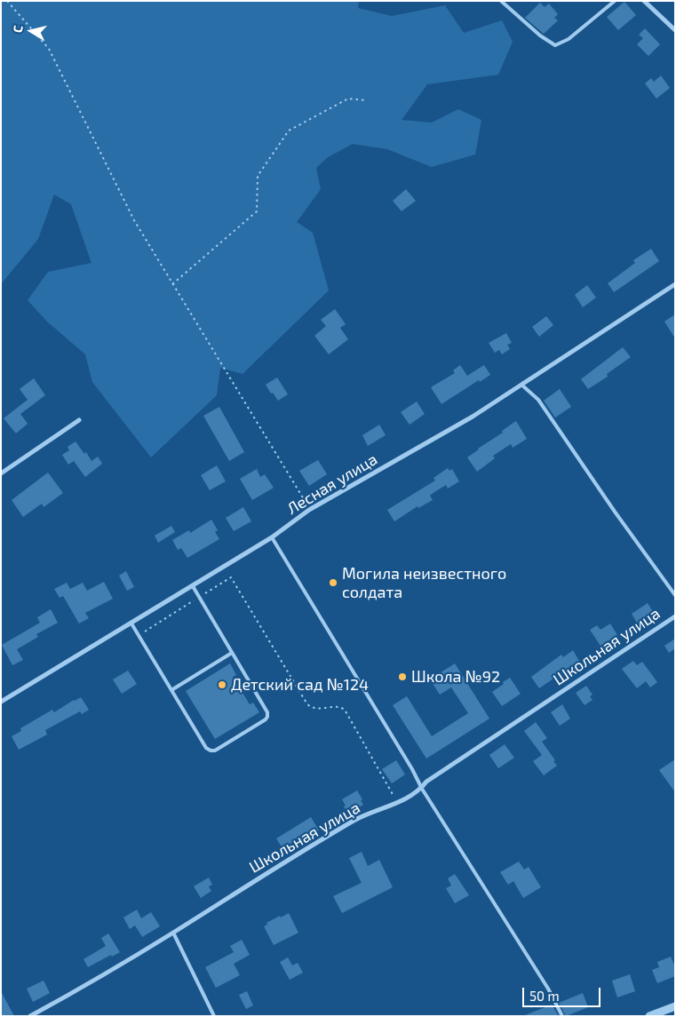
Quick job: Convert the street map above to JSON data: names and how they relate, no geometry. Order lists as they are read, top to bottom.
{
  "streets": {
    "street": ["Лесная улица", "Школьная улица"]
  },
  "places": ["Могила неизвестного солдата", "Школа №92", "Детский сад №124"],
  "scale_bar": "50 m",
  "north": "left"
}
